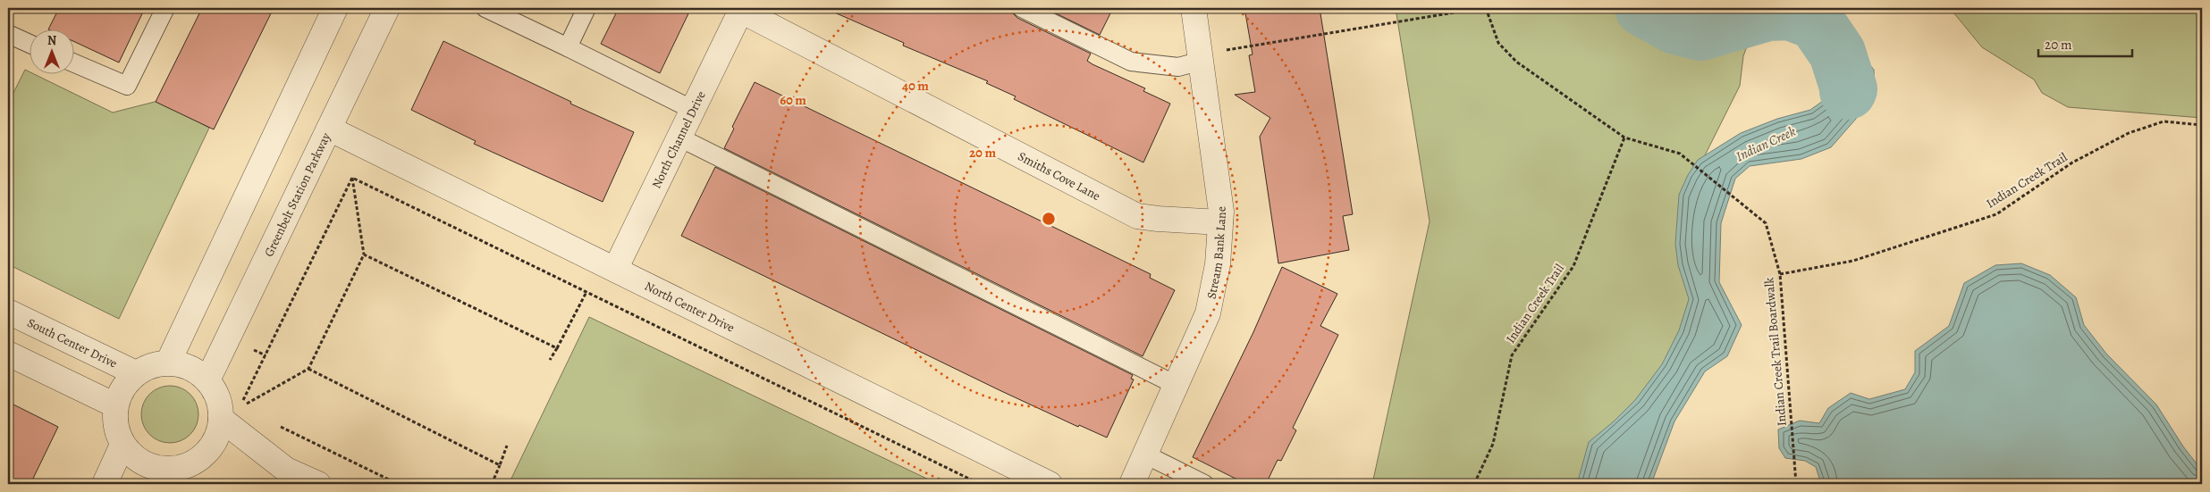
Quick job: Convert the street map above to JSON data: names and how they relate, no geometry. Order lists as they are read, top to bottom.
{
  "streets": {
    "street": [
      "North Channel Drive",
      "Smiths Cove Lane",
      "Greenbelt Station Parkway",
      "Stream Bank Lane",
      "North Center Drive",
      "South Center Drive"
    ],
    "path": ["Indian Creek Trail", "Indian Creek Trail Boardwalk"]
  },
  "crossings": [
    ["North Channel Drive", "Smiths Cove Lane"],
    ["North Channel Drive", "North Center Drive"],
    ["Smiths Cove Lane", "Stream Bank Lane"],
    ["Indian Creek Trail", "Indian Creek Trail Boardwalk"],
    ["Greenbelt Station Parkway", "North Center Drive"],
    ["Greenbelt Station Parkway", "South Center Drive"]
  ],
  "water": ["Indian Creek"],
  "scale_bar": "20 m",
  "north": "top",
  "rings": ["40 m", "60 m", "20 m"]
}
